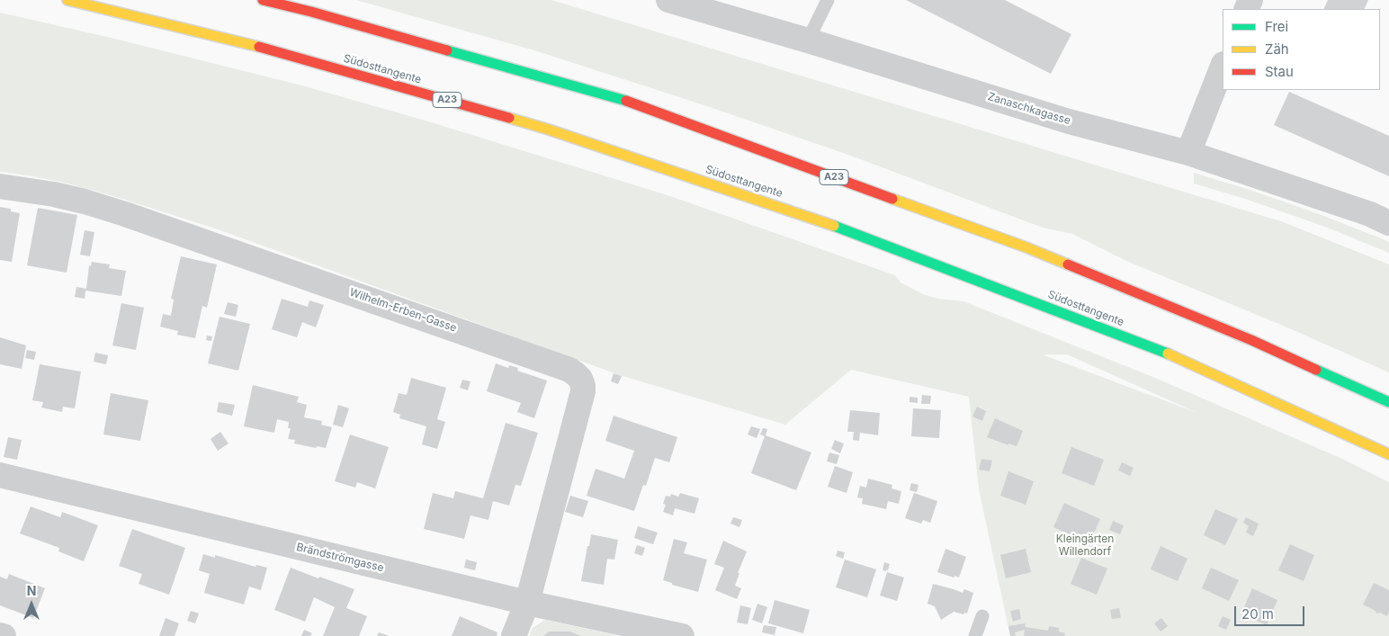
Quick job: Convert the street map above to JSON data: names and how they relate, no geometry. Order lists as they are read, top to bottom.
{
  "streets": {
    "highway": ["Südosttangente", "A23"],
    "street": ["Zanaschkagasse", "Wilhelm-Erben-Gasse", "Brändströmgasse"]
  },
  "crossings": [
    ["Wilhelm-Erben-Gasse", "Brändströmgasse"]
  ],
  "parks": ["Kleingärten Willendorf"],
  "legend": ["Frei", "Zäh", "Stau"],
  "scale_bar": "20 m",
  "north": "top"
}
